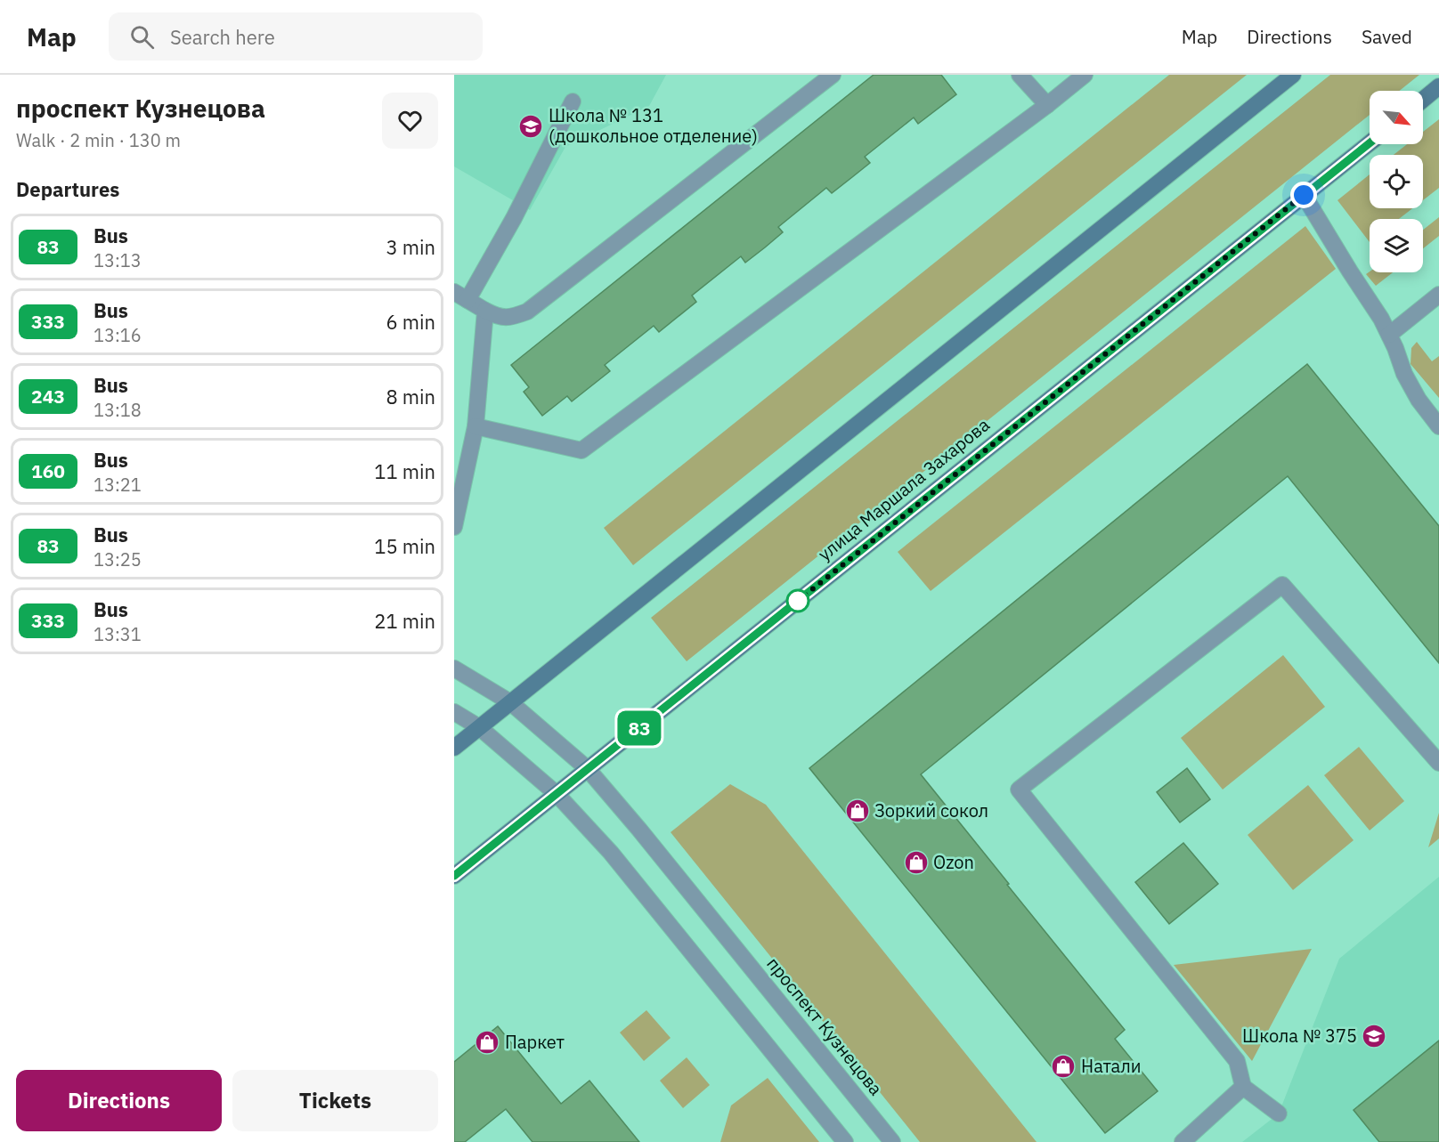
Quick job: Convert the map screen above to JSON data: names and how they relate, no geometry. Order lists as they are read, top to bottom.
{
  "streets": {
    "street": ["улица Маршала Захарова", "проспект Кузнецова"]
  },
  "crossings": [
    ["улица Маршала Захарова", "проспект Кузнецова"]
  ],
  "places": {
    "school or university": ["Школа № 131 (дошкольное отделение)", "Школа № 375"],
    "shop": [
      "Зоркий сокол",
      "Ozon",
      "Паркет",
      "Натали"
    ]
  },
  "lines": ["bus line 83"],
  "north": "bottom right",
  "page": {
    "header": "Map",
    "search": "Search here",
    "nav": ["Map", "Directions", "Saved"],
    "heading": [
      ["проспект Кузнецова", "Walk · 2 min · 130 m"],
      "Departures"
    ],
    "on_map": "83",
    "list": [
      {
        "mark": "83",
        "name": "Bus",
        "note": "13:13",
        "value": "3 min"
      },
      {
        "mark": "333",
        "name": "Bus",
        "note": "13:16",
        "value": "6 min"
      },
      {
        "mark": "243",
        "name": "Bus",
        "note": "13:18",
        "value": "8 min"
      },
      {
        "mark": "160",
        "name": "Bus",
        "note": "13:21",
        "value": "11 min"
      },
      {
        "mark": "83",
        "name": "Bus",
        "note": "13:25",
        "value": "15 min"
      },
      {
        "mark": "333",
        "name": "Bus",
        "note": "13:31",
        "value": "21 min"
      }
    ],
    "buttons": ["Directions", "Tickets"]
  }
}
